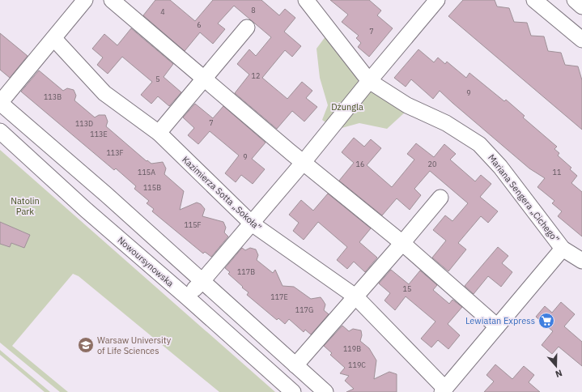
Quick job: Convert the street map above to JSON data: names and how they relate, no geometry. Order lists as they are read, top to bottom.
{
  "streets": {
    "street": ["Kazimierza Sotta „Sokoła”", "Mariana Sengera „Cichego”", "Nowoursynowska"]
  },
  "parks": ["Dżungla", "Natolin Park"],
  "places": {
    "supermarket": ["Lewiatan Express"],
    "school or university": ["Warsaw University of Life Sciences"]
  },
  "house_numbers": [
    "8",
    "4",
    "6",
    "7",
    "12",
    "5",
    "9",
    "113B",
    "7",
    "113D",
    "113E",
    "113F",
    "9",
    "16",
    "20",
    "115A",
    "11",
    "115B",
    "115F",
    "117B",
    "15",
    "117E",
    "117G",
    "119B",
    "119C"
  ],
  "north": "bottom"
}
